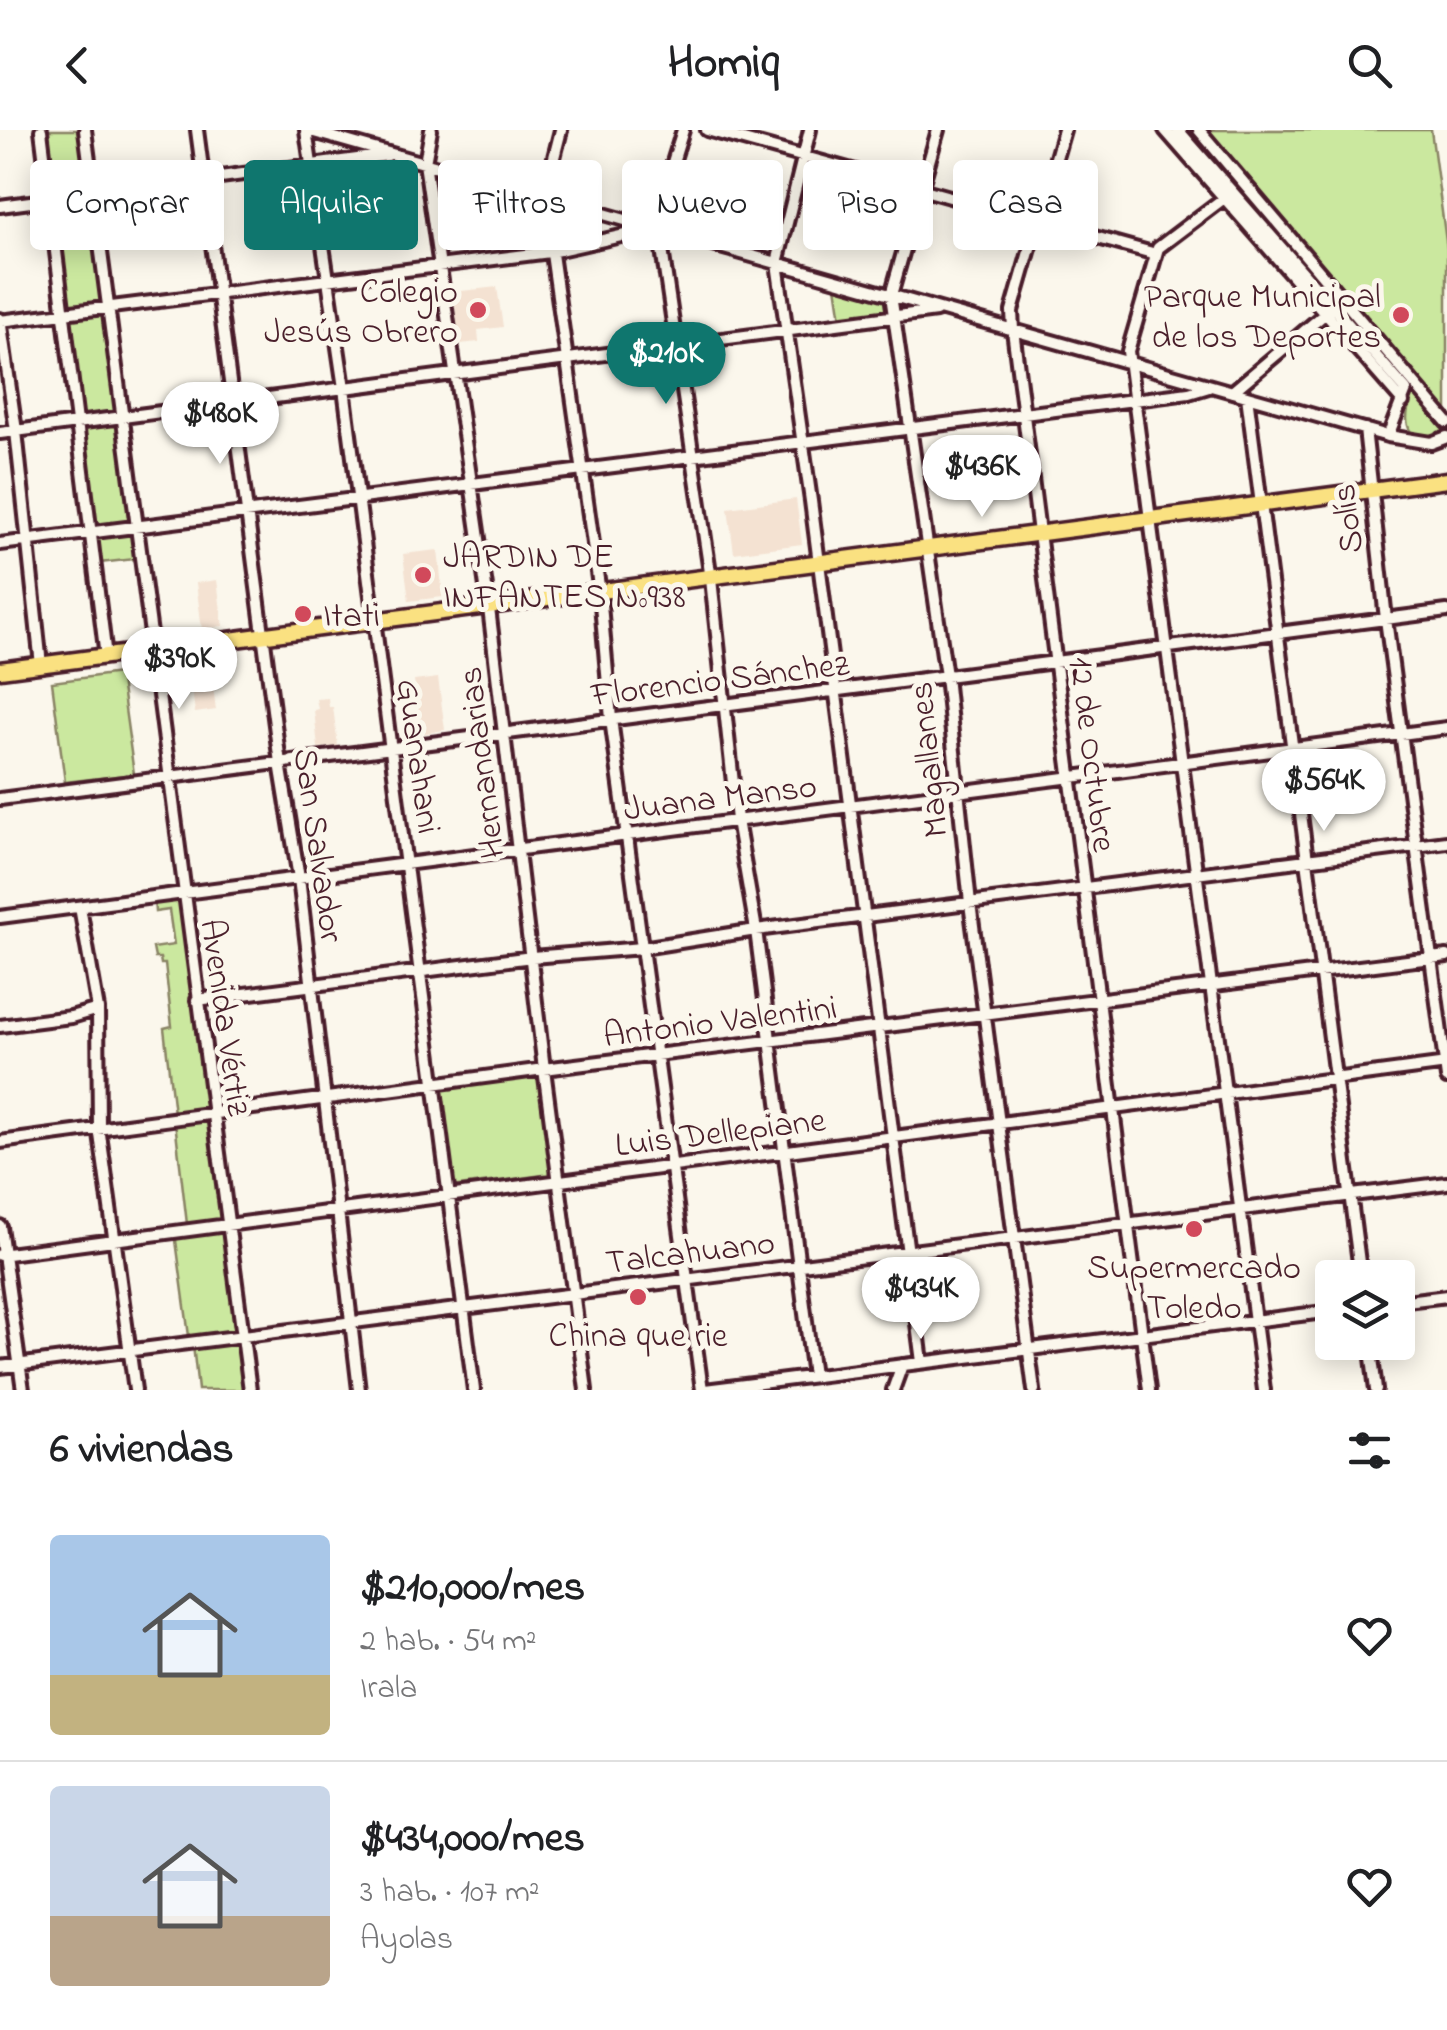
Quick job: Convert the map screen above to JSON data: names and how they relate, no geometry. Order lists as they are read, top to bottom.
{
  "streets": {
    "street": [
      "Solís",
      "Florencio Sánchez",
      "12 de Octubre",
      "Guanahani",
      "Magallanes",
      "Hernandarias",
      "Juana Manso",
      "San Salvador",
      "Avenida Vértiz",
      "Antonio Valentini",
      "Luis Dellepiane",
      "Talcahuano"
    ]
  },
  "crossings": [
    ["Solís", "Florencio Sánchez"],
    ["Solís", "Juana Manso"],
    ["Solís", "Antonio Valentini"],
    ["Solís", "Luis Dellepiane"],
    ["Florencio Sánchez", "12 de Octubre"],
    ["Florencio Sánchez", "Guanahani"],
    ["Florencio Sánchez", "Magallanes"],
    ["Florencio Sánchez", "Hernandarias"],
    ["Florencio Sánchez", "San Salvador"],
    ["Florencio Sánchez", "Avenida Vértiz"],
    ["12 de Octubre", "Juana Manso"],
    ["12 de Octubre", "Antonio Valentini"],
    ["12 de Octubre", "Luis Dellepiane"],
    ["12 de Octubre", "Talcahuano"],
    ["Guanahani", "Juana Manso"],
    ["Guanahani", "Antonio Valentini"],
    ["Guanahani", "Luis Dellepiane"],
    ["Guanahani", "Talcahuano"],
    ["Magallanes", "Juana Manso"],
    ["Magallanes", "Antonio Valentini"],
    ["Magallanes", "Luis Dellepiane"],
    ["Magallanes", "Talcahuano"],
    ["Hernandarias", "Juana Manso"],
    ["Hernandarias", "Antonio Valentini"],
    ["Hernandarias", "Luis Dellepiane"],
    ["Hernandarias", "Talcahuano"],
    ["Juana Manso", "San Salvador"],
    ["Juana Manso", "Avenida Vértiz"],
    ["San Salvador", "Antonio Valentini"],
    ["San Salvador", "Luis Dellepiane"],
    ["San Salvador", "Talcahuano"],
    ["Avenida Vértiz", "Antonio Valentini"],
    ["Avenida Vértiz", "Luis Dellepiane"],
    ["Avenida Vértiz", "Talcahuano"]
  ],
  "places": [
    "Colegio Jesús Obrero",
    "Parque Municipal de los Deportes",
    "JARDIN DE INFANTES Nº938",
    "Itati",
    "Supermercado Toledo",
    "China que rie"
  ],
  "page": {
    "header": "Homiq",
    "chip": [
      "Comprar",
      "Alquilar",
      "Filtros",
      "Nuevo",
      "Piso",
      "Casa"
    ],
    "price": [
      "$210K",
      "$480K",
      "$436K",
      "$390K",
      "$564K",
      "$434K"
    ],
    "heading": "6 viviendas",
    "list": [
      {
        "name": "$210,000/mes",
        "note": "2 hab. · 54 m² · Irala"
      },
      {
        "name": "$434,000/mes",
        "note": "3 hab. · 107 m² · Ayolas"
      }
    ]
  }
}
